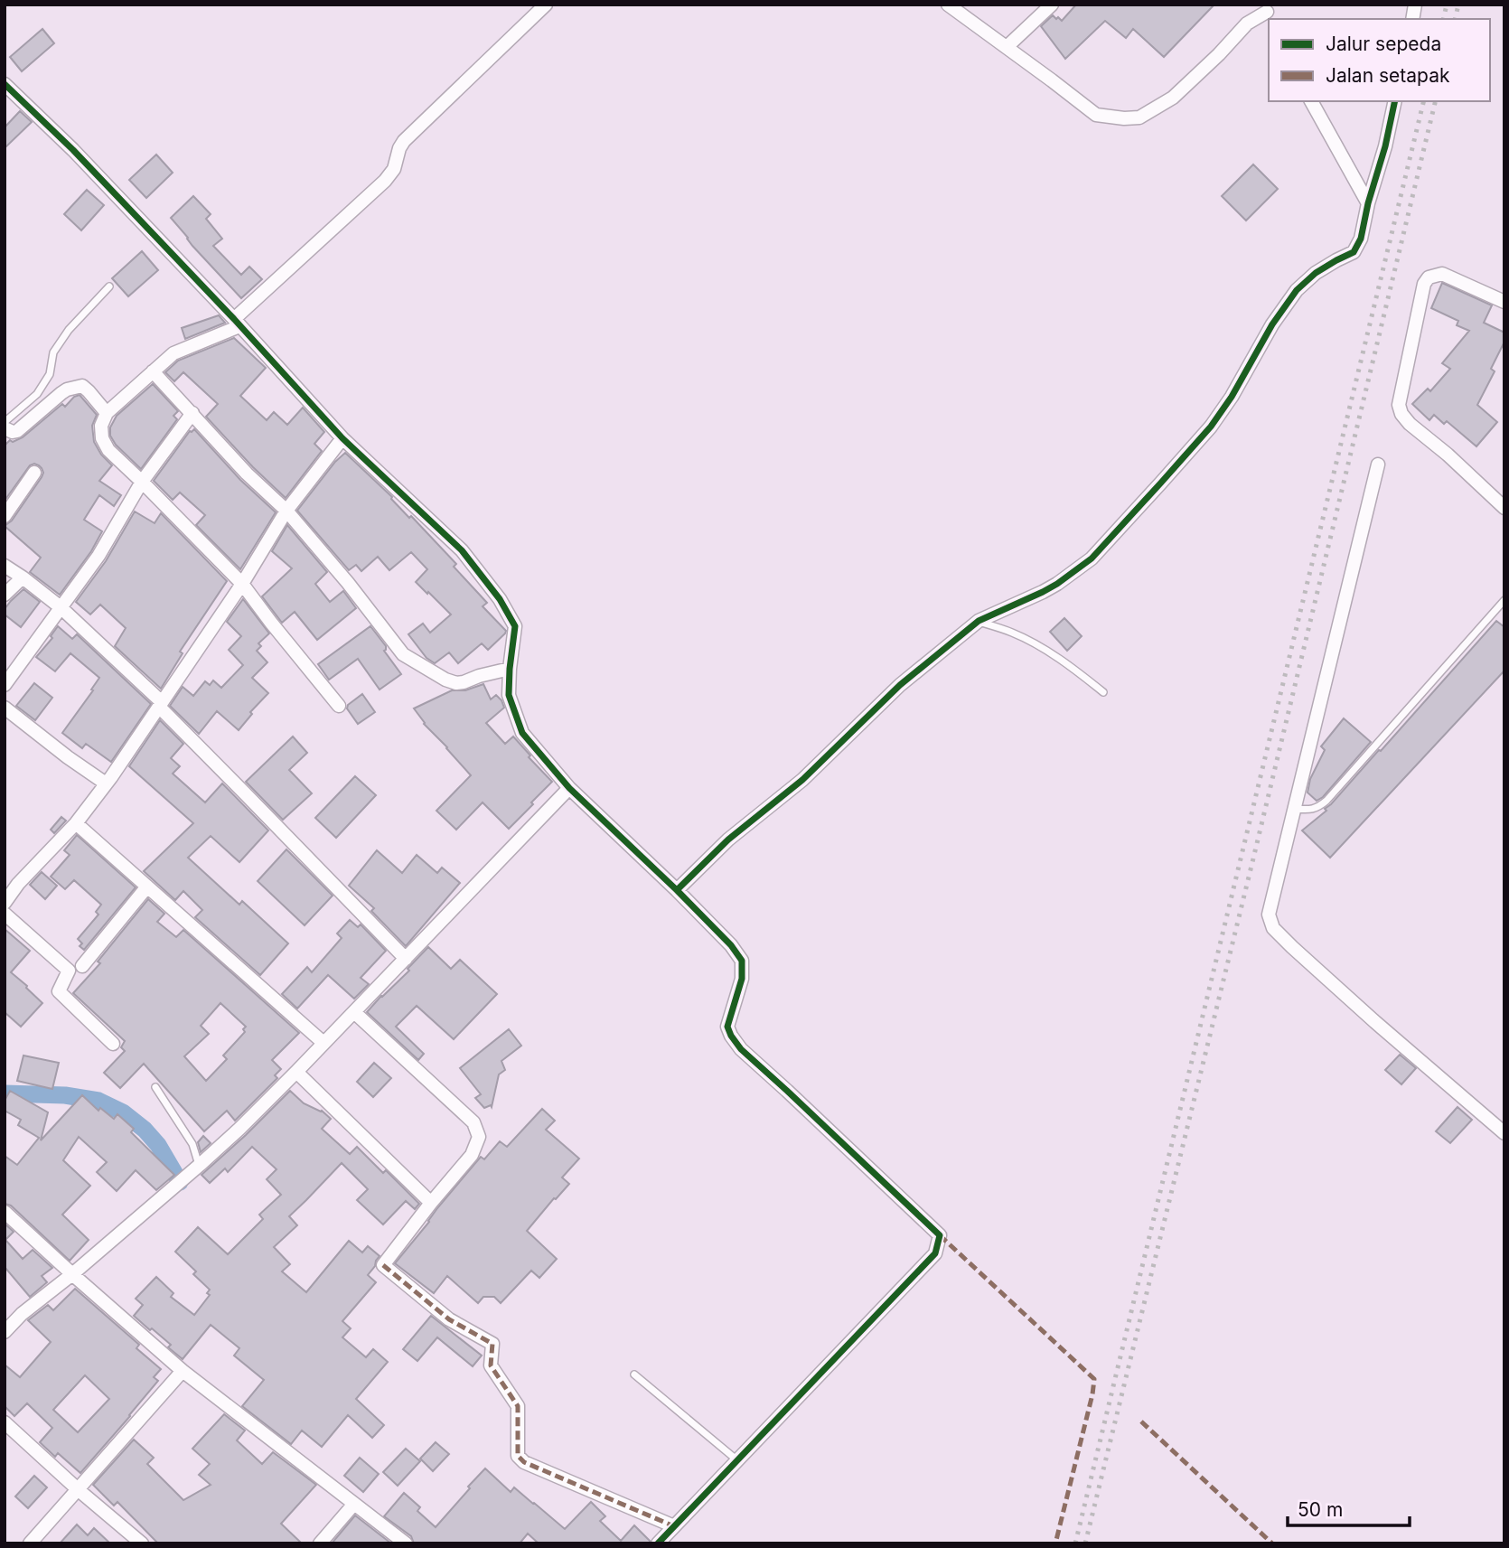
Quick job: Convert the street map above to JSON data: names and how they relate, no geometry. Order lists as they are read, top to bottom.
{
  "legend": ["Jalur sepeda", "Jalan setapak"],
  "scale_bar": "50 m"
}
